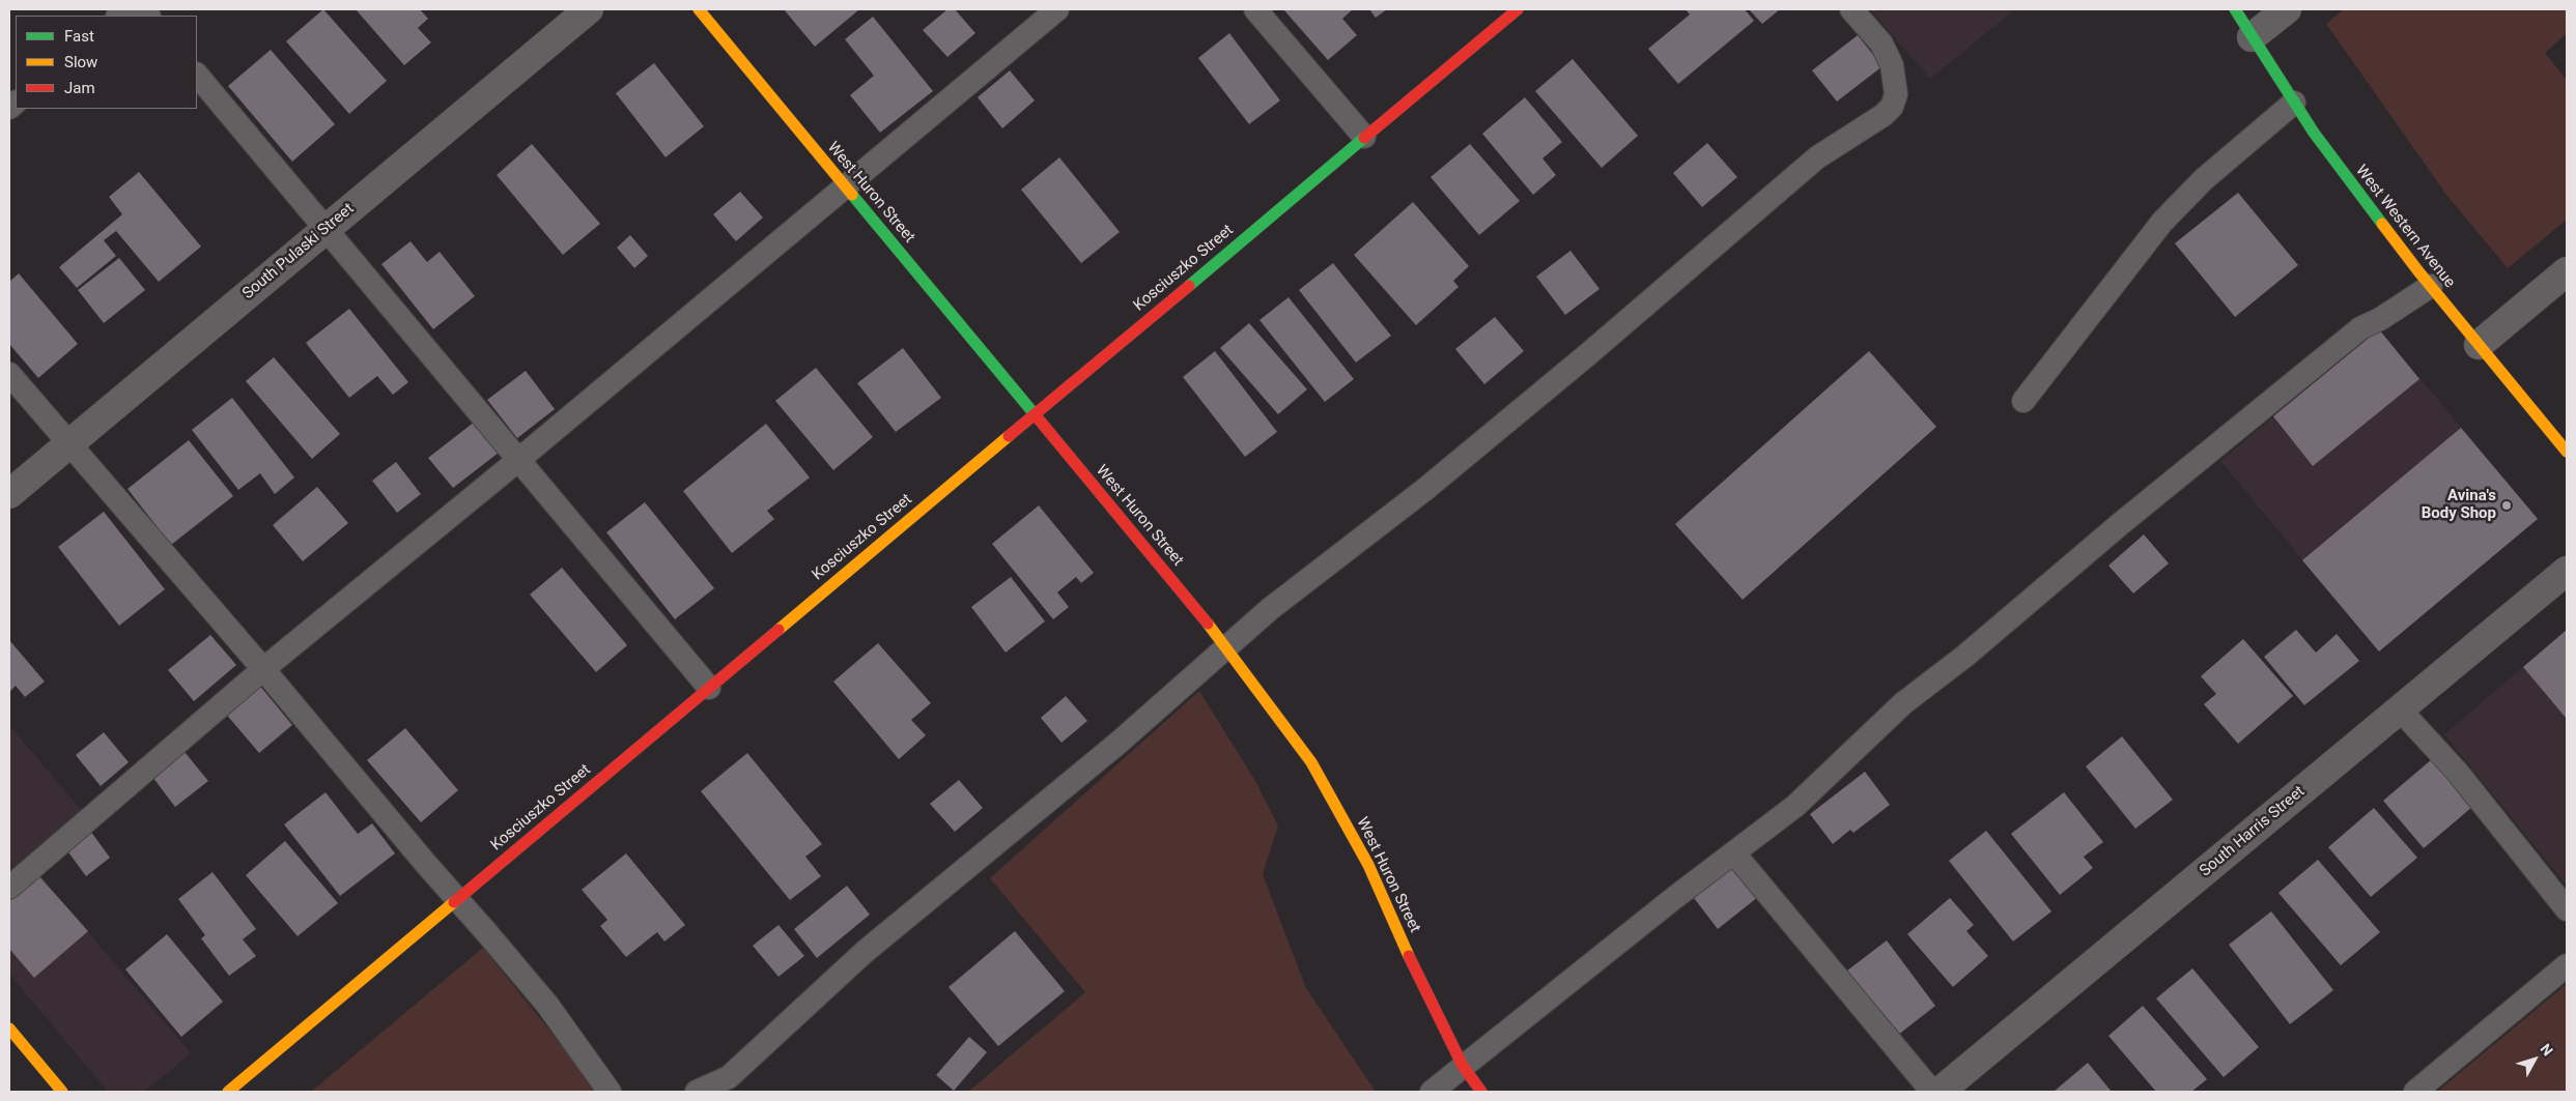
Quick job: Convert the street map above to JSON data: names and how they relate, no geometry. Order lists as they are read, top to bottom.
{
  "streets": {
    "street": [
      "West Huron Street",
      "West Western Avenue",
      "South Pulaski Street",
      "Kosciuszko Street",
      "South Harris Street"
    ]
  },
  "crossings": [
    ["West Huron Street", "Kosciuszko Street"]
  ],
  "places": ["Avina's Body Shop"],
  "legend": ["Fast", "Slow", "Jam"],
  "north": "top right"
}
